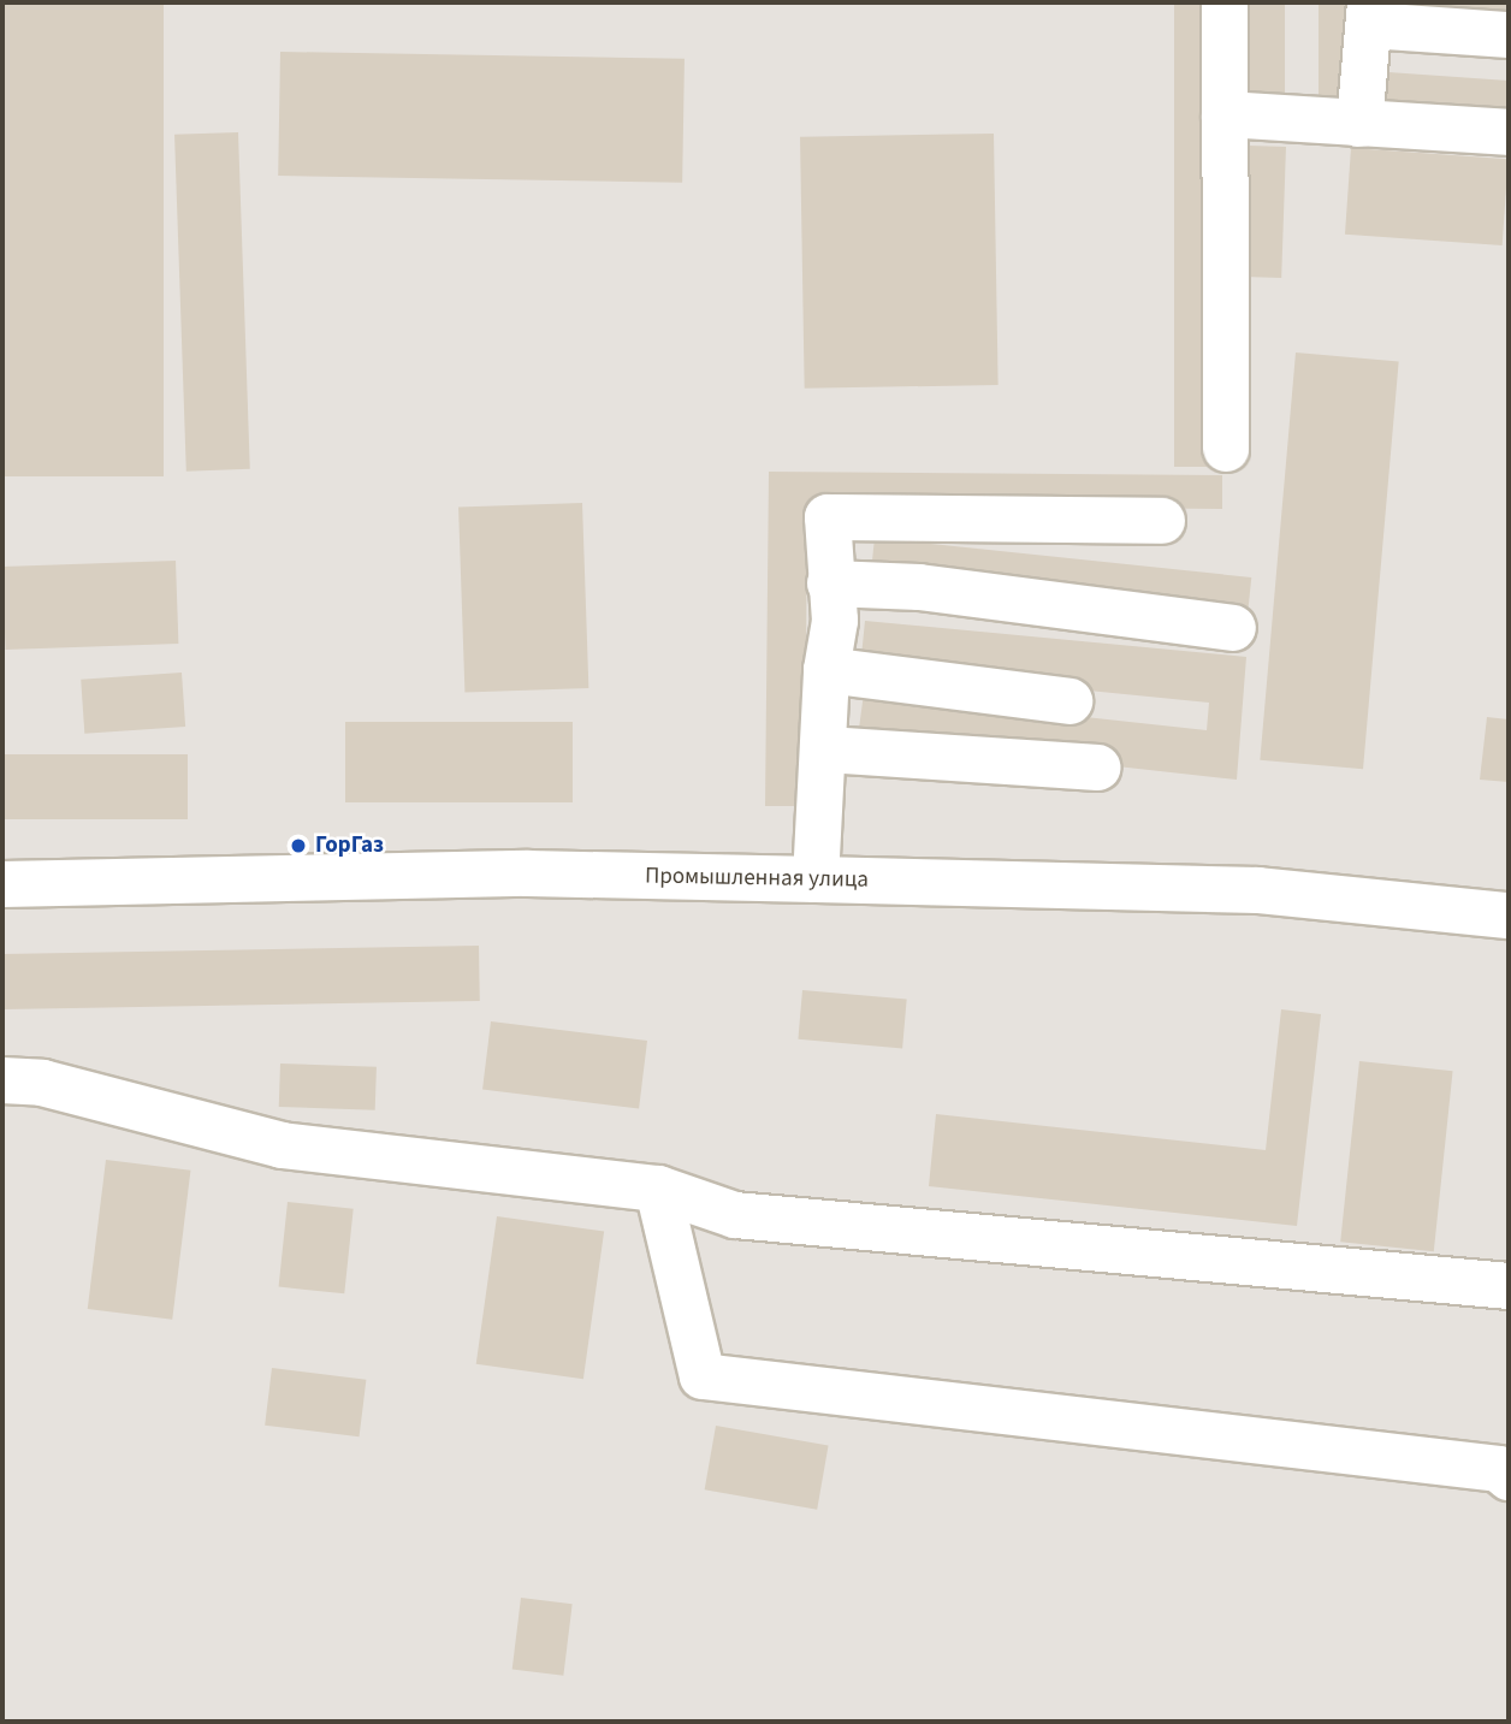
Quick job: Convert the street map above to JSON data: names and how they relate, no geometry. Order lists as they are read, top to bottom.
{
  "streets": {
    "street": ["Промышленная улица"]
  },
  "places": ["ГорГаз"]
}
